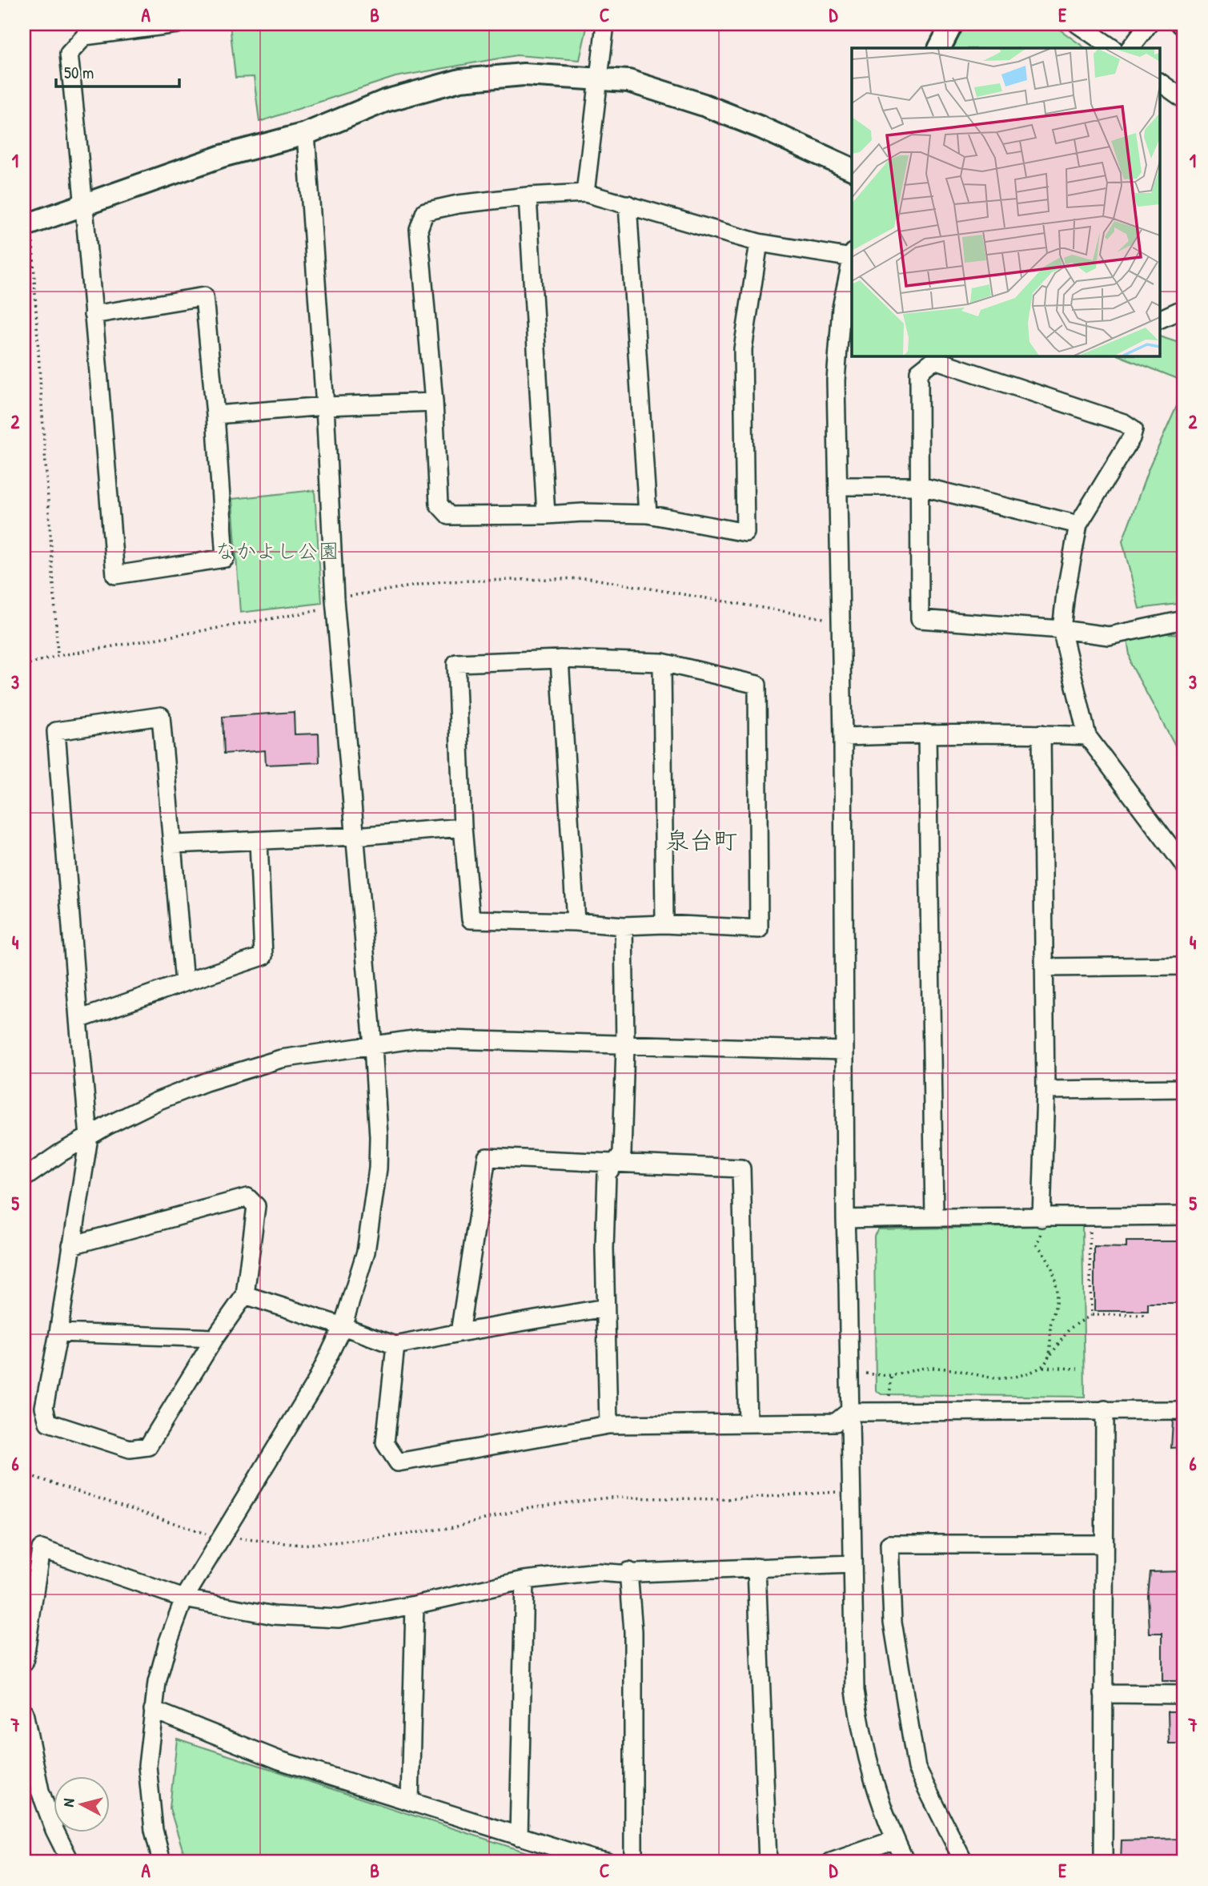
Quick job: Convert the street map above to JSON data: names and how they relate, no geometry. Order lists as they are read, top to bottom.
{
  "districts": ["泉台町"],
  "parks": ["なかよし公園"],
  "scale_bar": "50 m",
  "north": "left",
  "grid": {
    "columns": [
      "A",
      "B",
      "C",
      "D",
      "E"
    ],
    "rows": [
      "1",
      "2",
      "3",
      "4",
      "5",
      "6",
      "7"
    ]
  }
}
